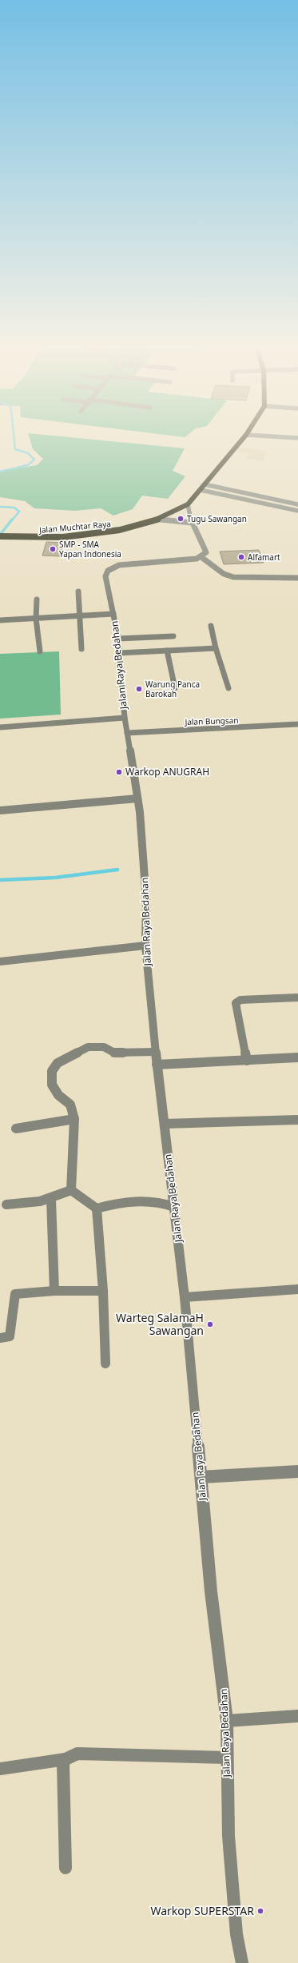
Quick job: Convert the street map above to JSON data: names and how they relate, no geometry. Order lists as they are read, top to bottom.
{
  "streets": {
    "highway": ["Jalan Muchtar Raya"],
    "street": ["Jalan Raya Bedahan", "Jalan Bungsan"]
  },
  "crossings": [
    ["Jalan Raya Bedahan", "Jalan Bungsan"]
  ],
  "places": [
    "Tugu Sawangan",
    "SMP - SMA Yapan Indonesia",
    "Alfamart",
    "Warung Panca Barokah",
    "Warkop ANUGRAH",
    "Warteg SalamaH Sawangan",
    "Warkop SUPERSTAR"
  ]
}
